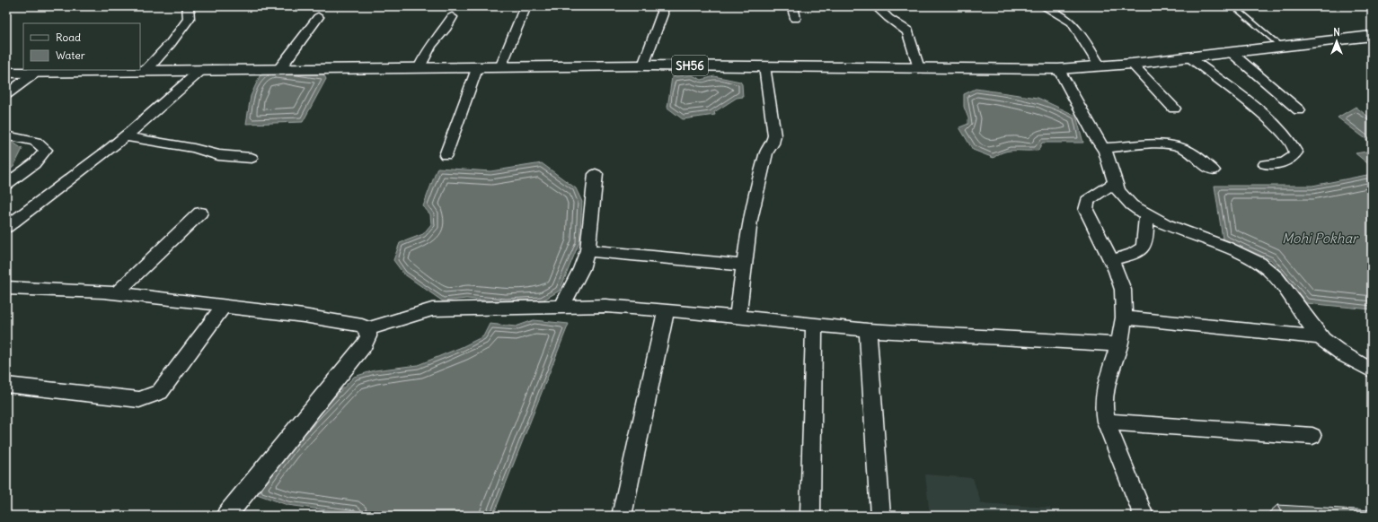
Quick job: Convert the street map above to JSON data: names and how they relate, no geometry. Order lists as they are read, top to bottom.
{
  "streets": {
    "main road": ["SH56"]
  },
  "water": ["Mohi Pokhar"],
  "legend": ["Road", "Water"],
  "north": "top"
}
